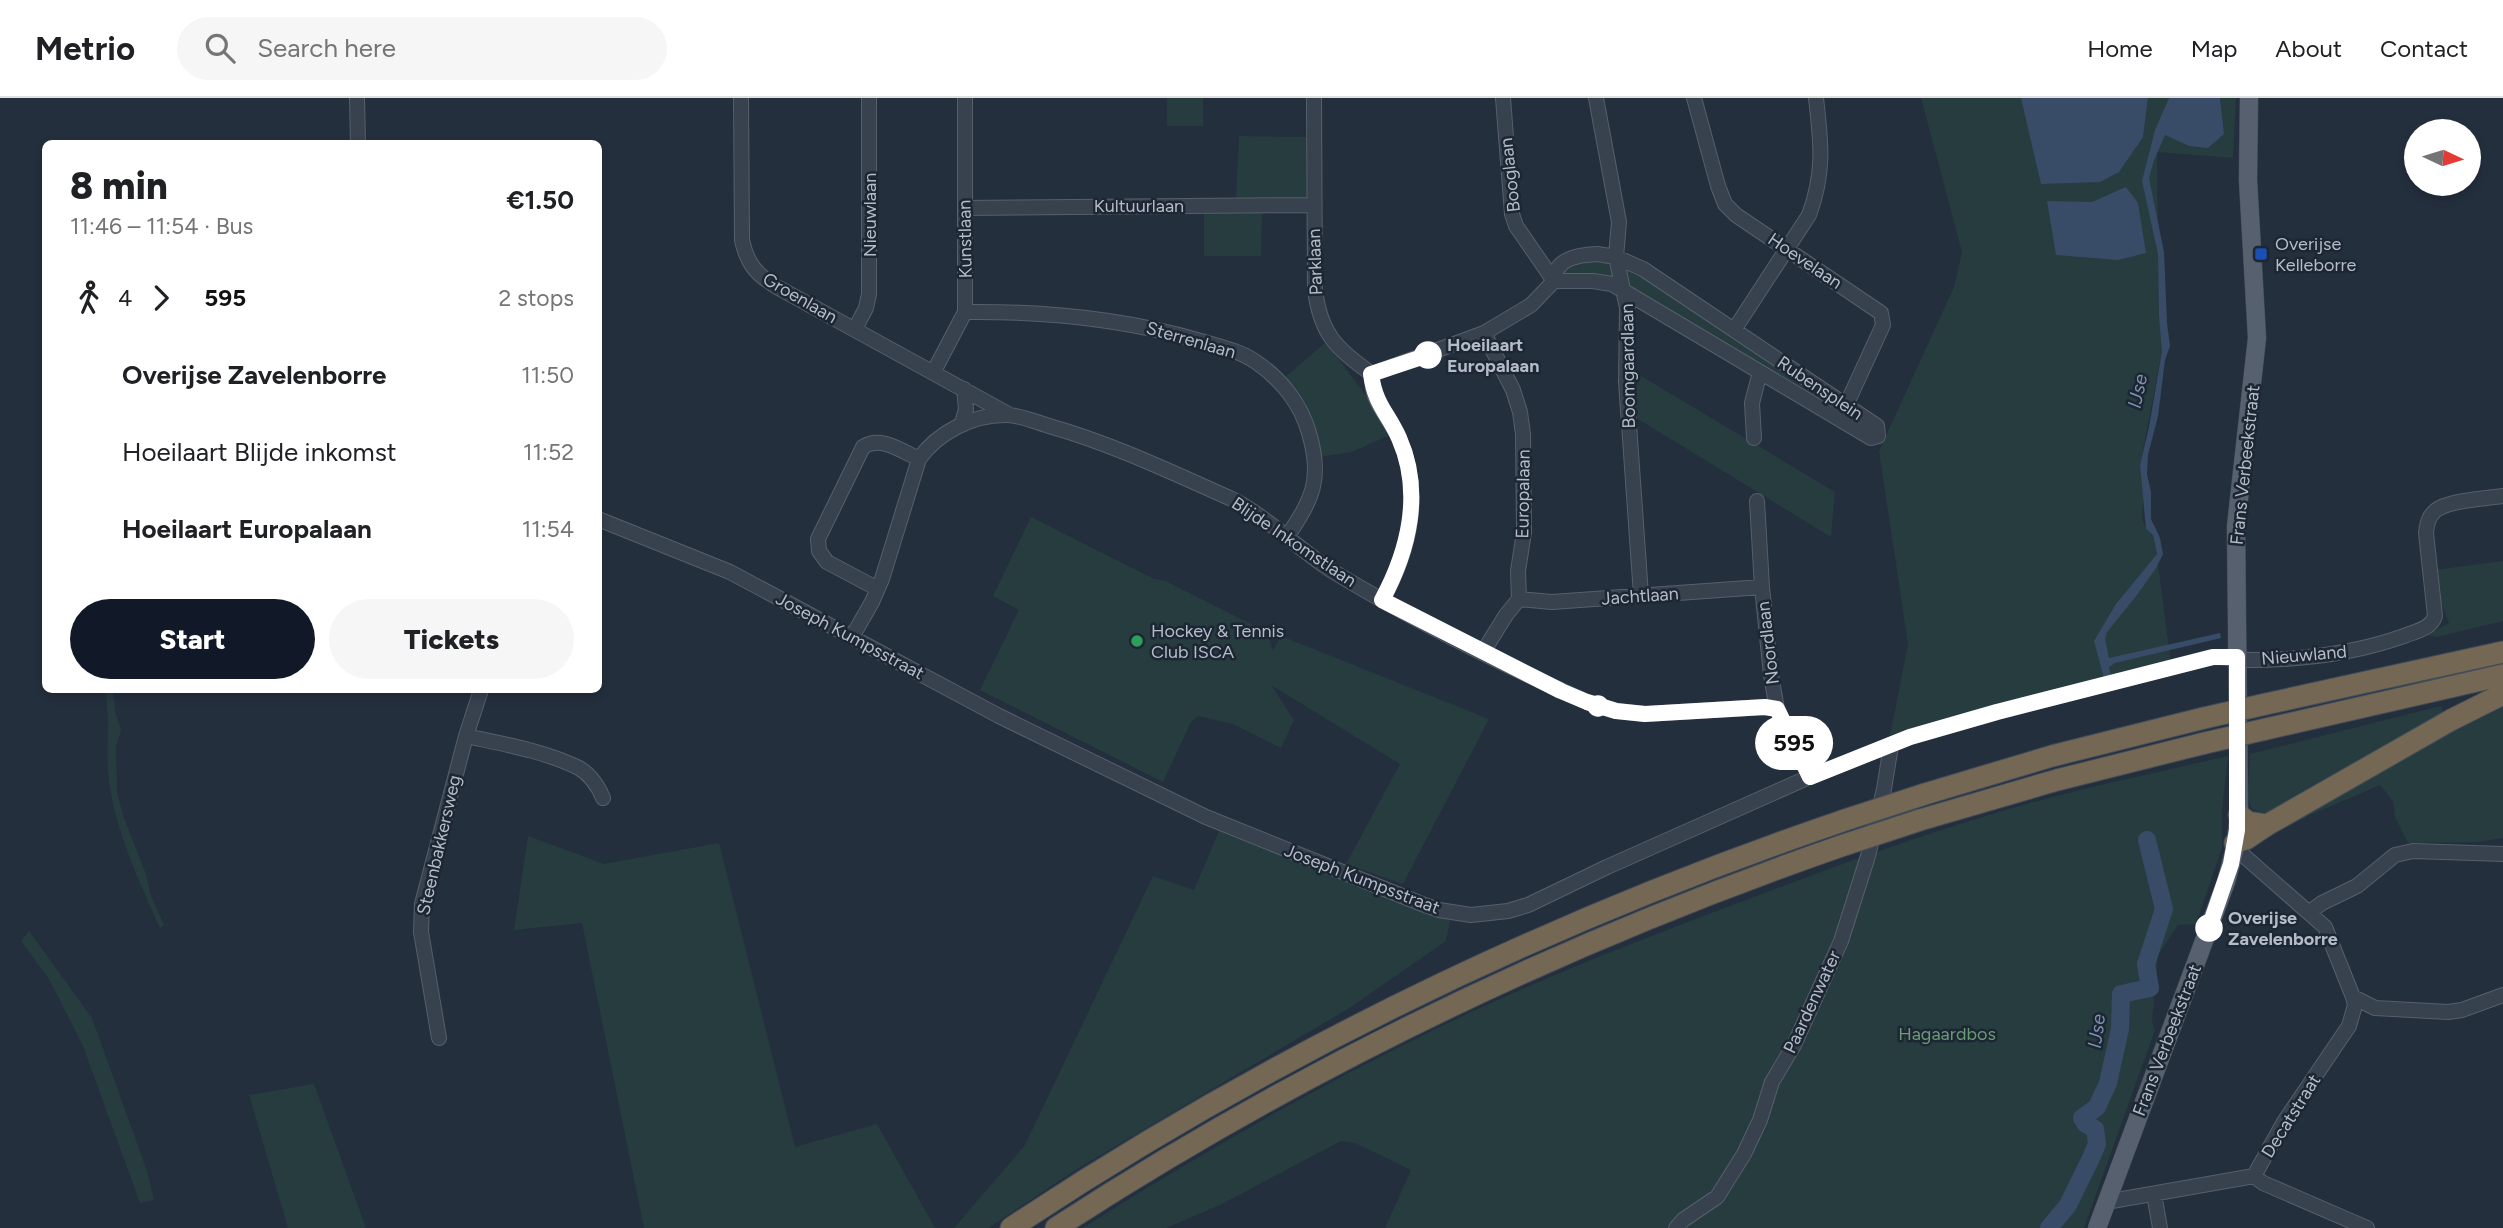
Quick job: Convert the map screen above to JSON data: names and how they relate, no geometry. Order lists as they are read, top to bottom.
{
  "streets": {
    "main road": ["Frans Verbeekstraat"],
    "street": [
      "Booglaan",
      "Kultuurlaan",
      "Nieuwlaan",
      "Kunstlaan",
      "Hoevelaan",
      "Parklaan",
      "Groenlaan",
      "Sterrenlaan",
      "Boomgaardlaan",
      "Rubensplein",
      "Europalaan",
      "Blijde Inkomstlaan",
      "Jachtlaan",
      "Joseph Kumpsstraat",
      "Noordlaan",
      "Nieuwland",
      "Steenbakkersweg",
      "Paardenwater",
      "Decatstraat"
    ]
  },
  "crossings": [
    ["Booglaan", "Rubensplein"],
    ["Kultuurlaan", "Kunstlaan"],
    ["Kultuurlaan", "Parklaan"],
    ["Nieuwlaan", "Groenlaan"],
    ["Kunstlaan", "Groenlaan"],
    ["Kunstlaan", "Sterrenlaan"],
    ["Hoevelaan", "Rubensplein"],
    ["Groenlaan", "Blijde Inkomstlaan"],
    ["Sterrenlaan", "Blijde Inkomstlaan"],
    ["Boomgaardlaan", "Rubensplein"],
    ["Boomgaardlaan", "Jachtlaan"],
    ["Frans Verbeekstraat", "Joseph Kumpsstraat"],
    ["Frans Verbeekstraat", "Nieuwland"],
    ["Frans Verbeekstraat", "Decatstraat"],
    ["Europalaan", "Jachtlaan"],
    ["Blijde Inkomstlaan", "Noordlaan"],
    ["Jachtlaan", "Noordlaan"],
    ["Joseph Kumpsstraat", "Noordlaan"],
    ["Joseph Kumpsstraat", "Nieuwland"],
    ["Joseph Kumpsstraat", "Paardenwater"]
  ],
  "water": ["IJse"],
  "parks": ["Hagaardbos"],
  "places": {
    "transit": ["Overijse Kelleborre"],
    "other": ["Hoeilaart Europalaan", "Hockey & Tennis Club ISCA", "Overijse Zavelenborre"]
  },
  "lines": ["bus line 595"],
  "north": "right",
  "page": {
    "header": "Metrio",
    "search": "Search here",
    "nav": [
      "Home",
      "Map",
      "About",
      "Contact"
    ],
    "on_map": "595",
    "heading": ["8 min", "11:46 – 11:54 · Bus", "€1.50"],
    "legs": ["4", "595", "2 stops"],
    "list": [
      {
        "name": "Overijse Zavelenborre",
        "value": "11:50"
      },
      {
        "name": "Hoeilaart Blijde inkomst",
        "value": "11:52"
      },
      {
        "name": "Hoeilaart Europalaan",
        "value": "11:54"
      }
    ],
    "buttons": ["Start", "Tickets"]
  }
}
